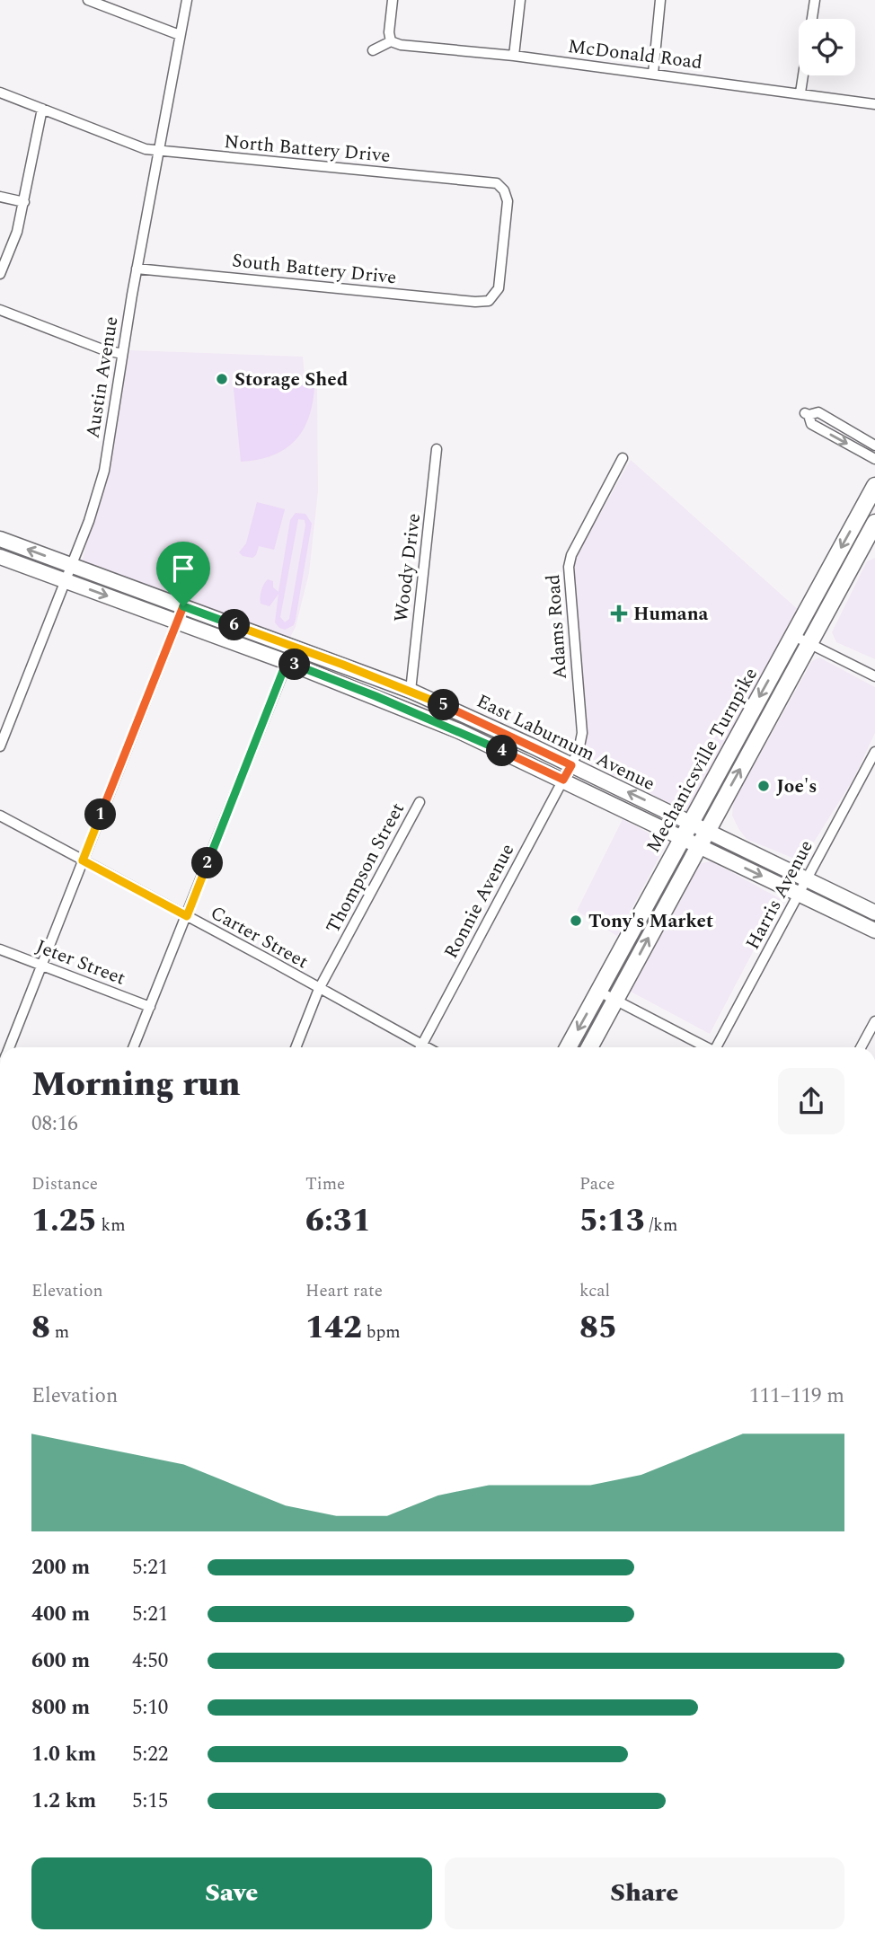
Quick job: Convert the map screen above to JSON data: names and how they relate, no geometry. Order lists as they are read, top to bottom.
{
  "streets": {
    "highway": ["Mechanicsville Turnpike"],
    "main road": ["East Laburnum Avenue"],
    "street": [
      "McDonald Road",
      "North Battery Drive",
      "South Battery Drive",
      "Austin Avenue",
      "Woody Drive",
      "Adams Road",
      "Thompson Street",
      "Harris Avenue",
      "Ronnie Avenue",
      "Carter Street",
      "Jeter Street"
    ]
  },
  "crossings": [
    ["North Battery Drive", "South Battery Drive"],
    ["North Battery Drive", "Austin Avenue"],
    ["South Battery Drive", "Austin Avenue"],
    ["Austin Avenue", "East Laburnum Avenue"],
    ["Woody Drive", "East Laburnum Avenue"],
    ["Adams Road", "East Laburnum Avenue"],
    ["Adams Road", "Ronnie Avenue"],
    ["East Laburnum Avenue", "Mechanicsville Turnpike"],
    ["East Laburnum Avenue", "Ronnie Avenue"],
    ["Thompson Street", "Carter Street"]
  ],
  "places": {
    "other": ["Storage Shed", "Joe's", "Tony's Market"],
    "health": ["Humana"]
  },
  "page": {
    "pins": [
      "6",
      "3",
      "5",
      "4",
      "1",
      "2"
    ],
    "heading": ["Morning run", "08:16"],
    "stats": [
      ["Distance", "1.25 km"],
      ["Time", "6:31"],
      ["Pace", "5:13 /km"],
      ["Elevation", "8 m"],
      ["Heart rate", "142 bpm"],
      ["kcal", "85"]
    ],
    "chart": ["Elevation", "111–119 m"],
    "list": [
      {
        "name": "200 m",
        "note": "5:21"
      },
      {
        "name": "400 m",
        "note": "5:21"
      },
      {
        "name": "600 m",
        "note": "4:50"
      },
      {
        "name": "800 m",
        "note": "5:10"
      },
      {
        "name": "1.0 km",
        "note": "5:22"
      },
      {
        "name": "1.2 km",
        "note": "5:15"
      }
    ],
    "buttons": ["Save", "Share"]
  }
}
